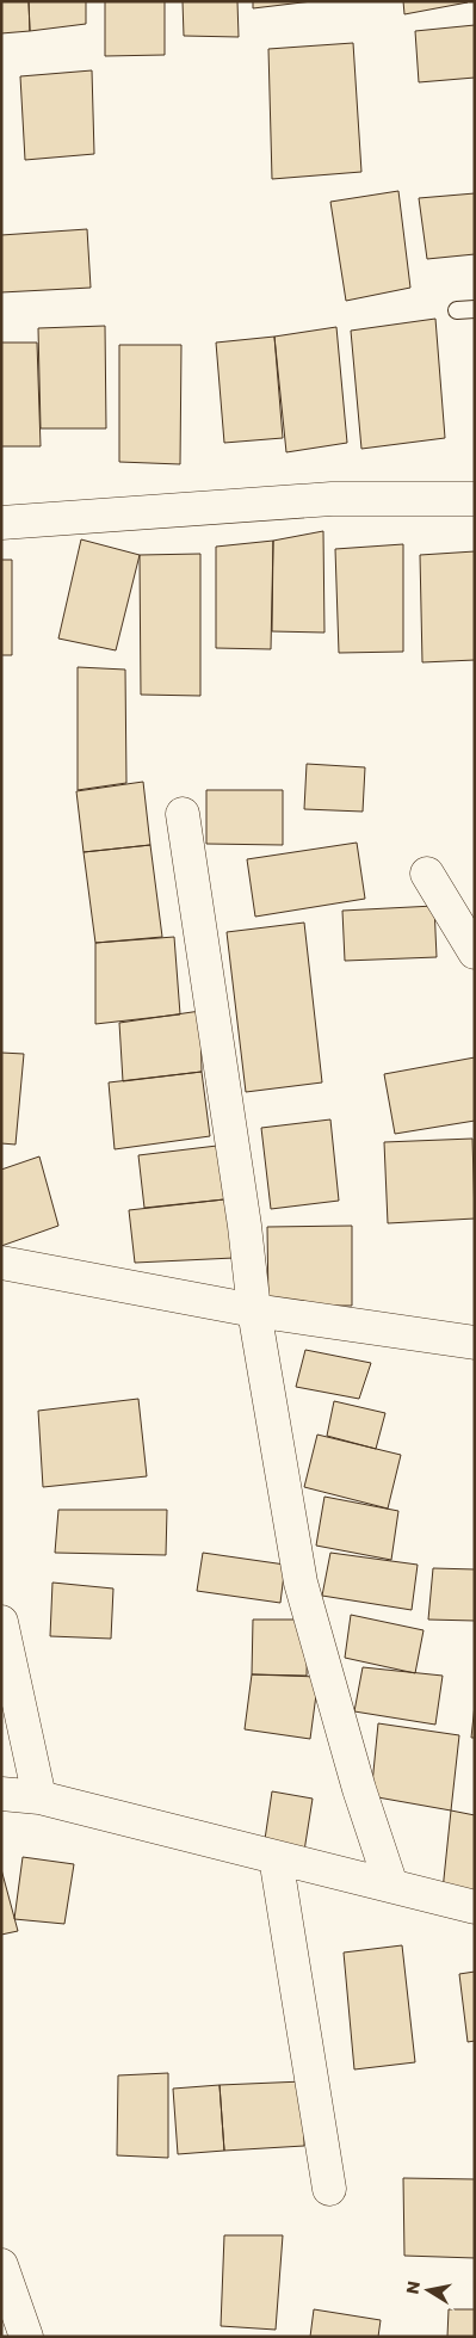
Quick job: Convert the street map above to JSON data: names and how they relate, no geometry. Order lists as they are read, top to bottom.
{
  "north": "left"
}
